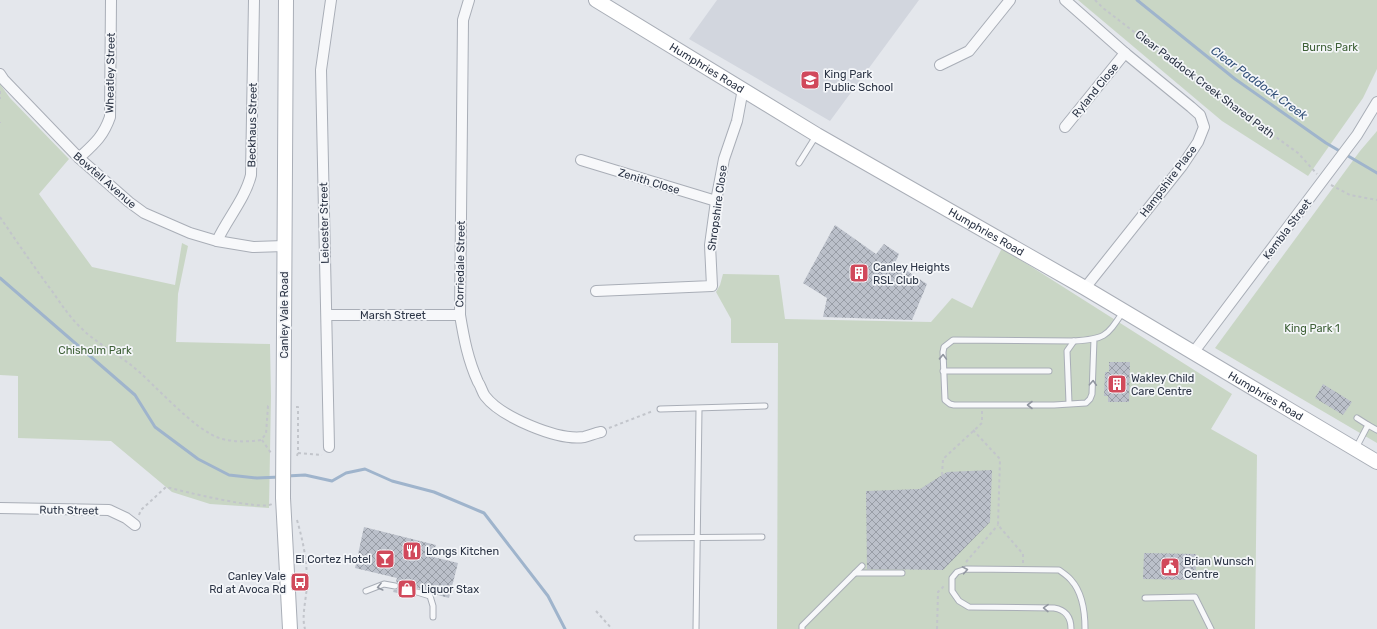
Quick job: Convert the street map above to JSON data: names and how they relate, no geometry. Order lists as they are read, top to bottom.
{
  "streets": {
    "street": [
      "Humphries Road",
      "Wheatley Street",
      "Ryland Close",
      "Beckhaus Street",
      "Bowtell Avenue",
      "Zenith Close",
      "Hampshire Place",
      "Shropshire Close",
      "Leicester Street",
      "Kembla Street",
      "Corriedale Street",
      "Canley Vale Road",
      "Marsh Street",
      "Ruth Street"
    ],
    "path": ["Clear Paddock Creek Shared Path"]
  },
  "crossings": [
    ["Humphries Road", "Hampshire Place"],
    ["Humphries Road", "Shropshire Close"],
    ["Humphries Road", "Kembla Street"],
    ["Wheatley Street", "Bowtell Avenue"],
    ["Ryland Close", "Hampshire Place"],
    ["Beckhaus Street", "Bowtell Avenue"],
    ["Bowtell Avenue", "Canley Vale Road"],
    ["Zenith Close", "Shropshire Close"],
    ["Leicester Street", "Marsh Street"],
    ["Corriedale Street", "Marsh Street"]
  ],
  "water": ["Clear Paddock Creek"],
  "parks": ["Burns Park", "King Park 1", "Chisholm Park"],
  "places": {
    "school or university": ["King Park Public School"],
    "building": ["Canley Heights RSL Club", "Wakley Child Care Centre"],
    "restaurant": ["Longs Kitchen"],
    "bar": ["El Cortez Hotel"],
    "public building": ["Brian Wunsch Centre"],
    "bus stop": ["Canley Vale Rd at Avoca Rd"],
    "shop": ["Liquor Stax"]
  }
}
